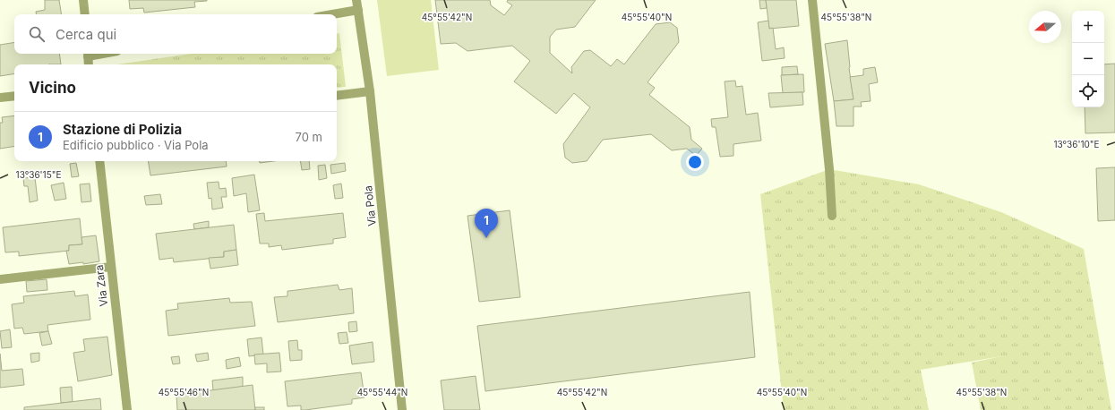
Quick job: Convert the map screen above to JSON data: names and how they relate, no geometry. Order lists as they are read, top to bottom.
{
  "streets": {
    "street": ["Via Pola", "Via Zara"]
  },
  "north": "left",
  "page": {
    "map_buttons": ["+", "−"],
    "search": "Cerca qui",
    "heading": "Vicino",
    "list": [
      {
        "mark": "1",
        "name": "Stazione di Polizia",
        "note": "Edificio pubblico · Via Pola",
        "value": "70 m"
      }
    ],
    "pins": "1"
  },
  "coordinates": [
    "45°55'42\"N",
    "45°55'40\"N",
    "45°55'38\"N",
    "13°36'10\"E",
    "13°36'15\"E",
    "45°55'46\"N",
    "45°55'44\"N"
  ]
}
